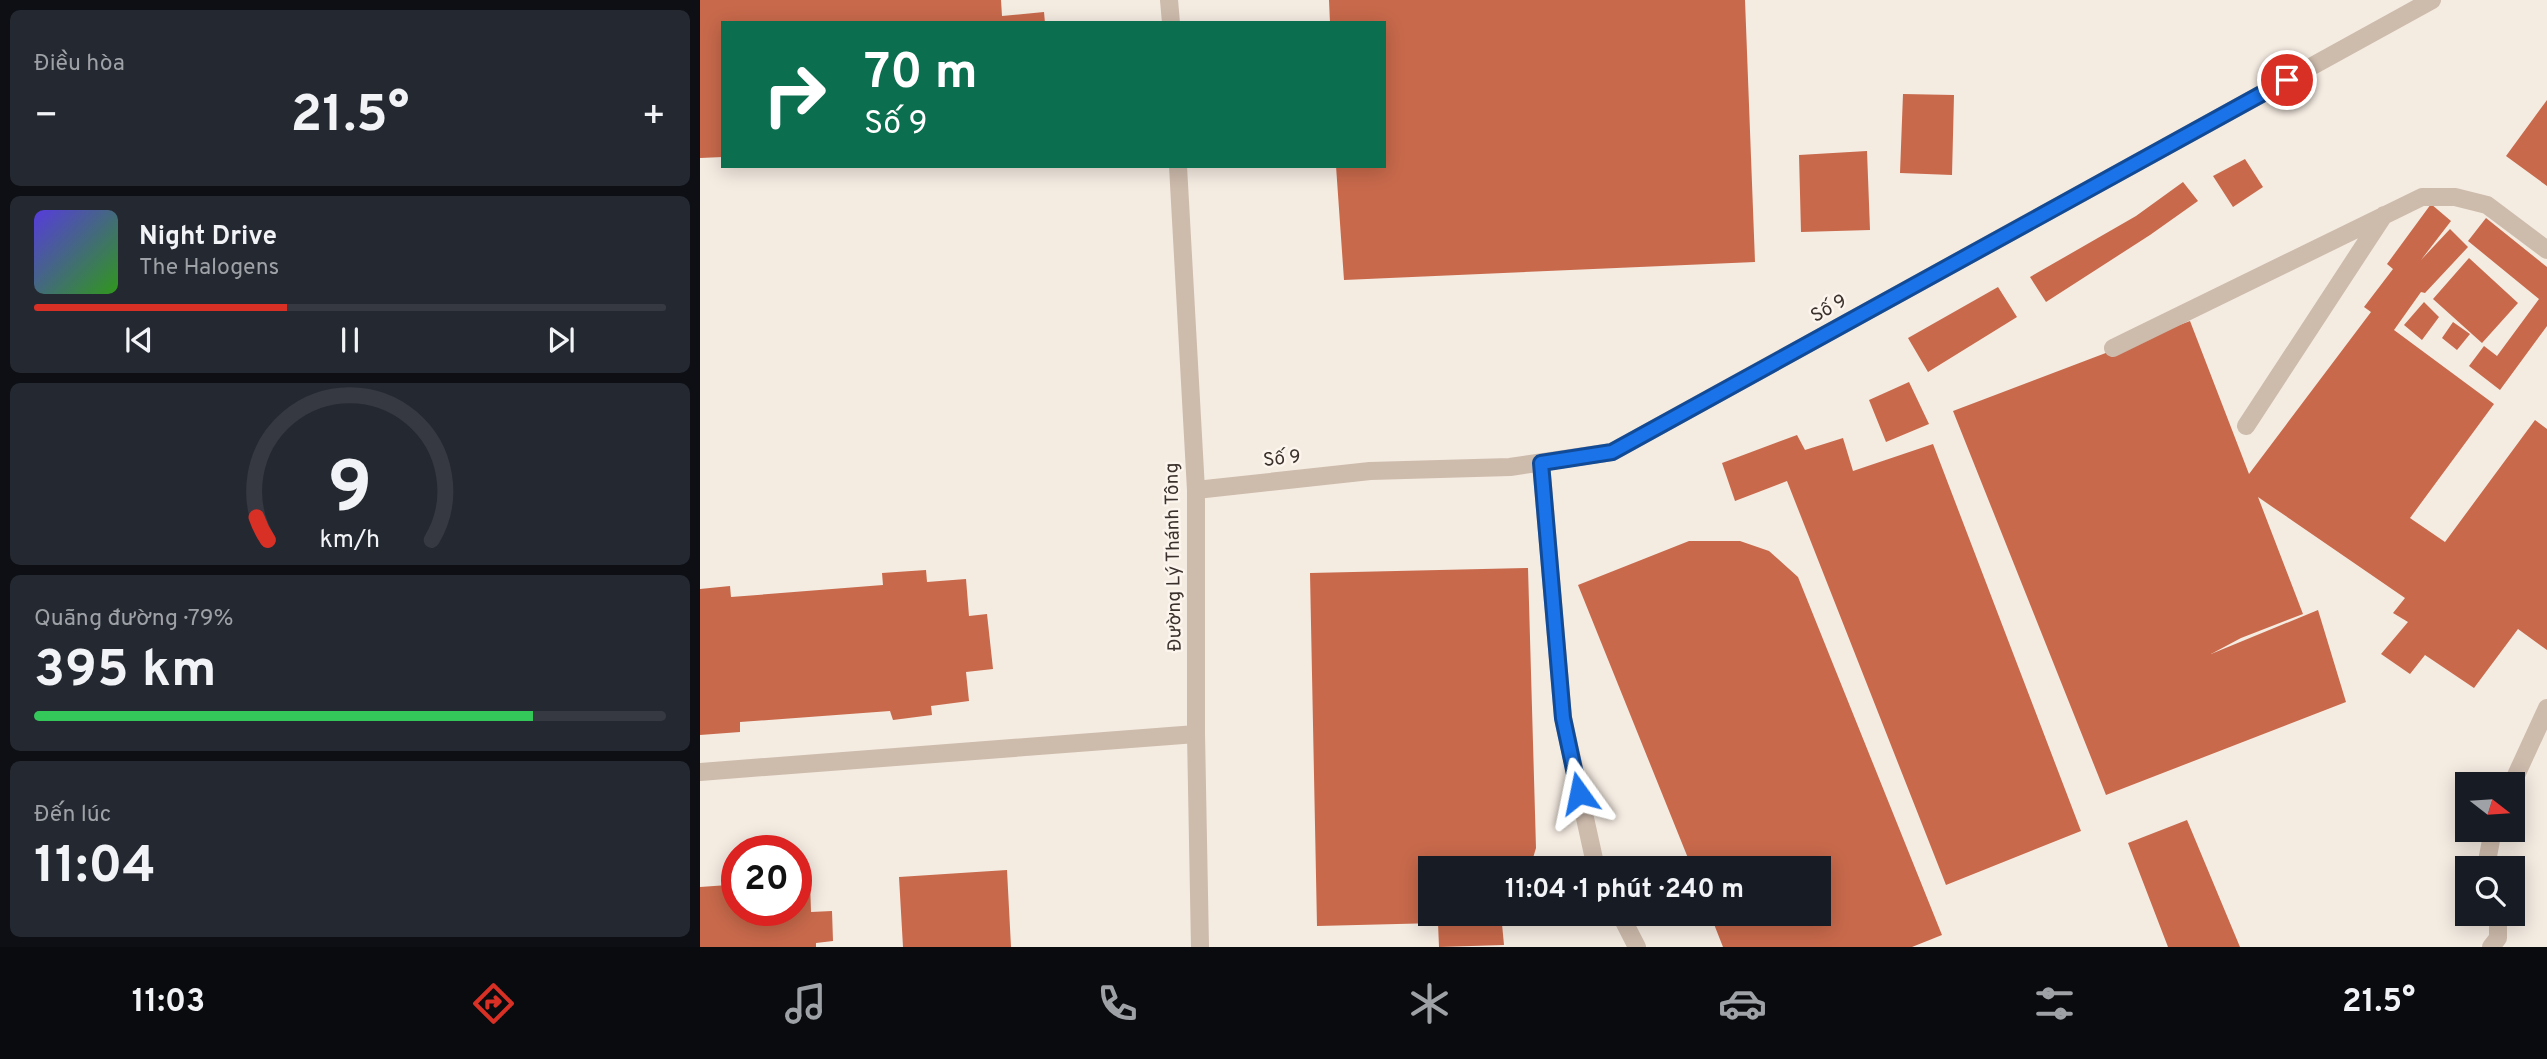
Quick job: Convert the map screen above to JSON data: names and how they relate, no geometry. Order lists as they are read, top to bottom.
{
  "streets": {
    "street": ["Số 9", "Đường Lý Thánh Tông"]
  },
  "crossings": [
    ["Số 9", "Đường Lý Thánh Tông"]
  ],
  "north": "right",
  "page": {
    "tile": [
      "Điều hòa",
      ["Quãng đường · 79%", "395 km"],
      ["Đến lúc", "11:04"]
    ],
    "turn": ["70 m", "Số 9"],
    "heat": ["−", "21.5°", "+"],
    "song": ["Night Drive", "The Halogens"],
    "limit": "20",
    "trip": "11:04 · 1 phút · 240 m",
    "tabs": ["11:03", "21.5°"],
    "gauge": ["9", "km/h"]
  }
}
